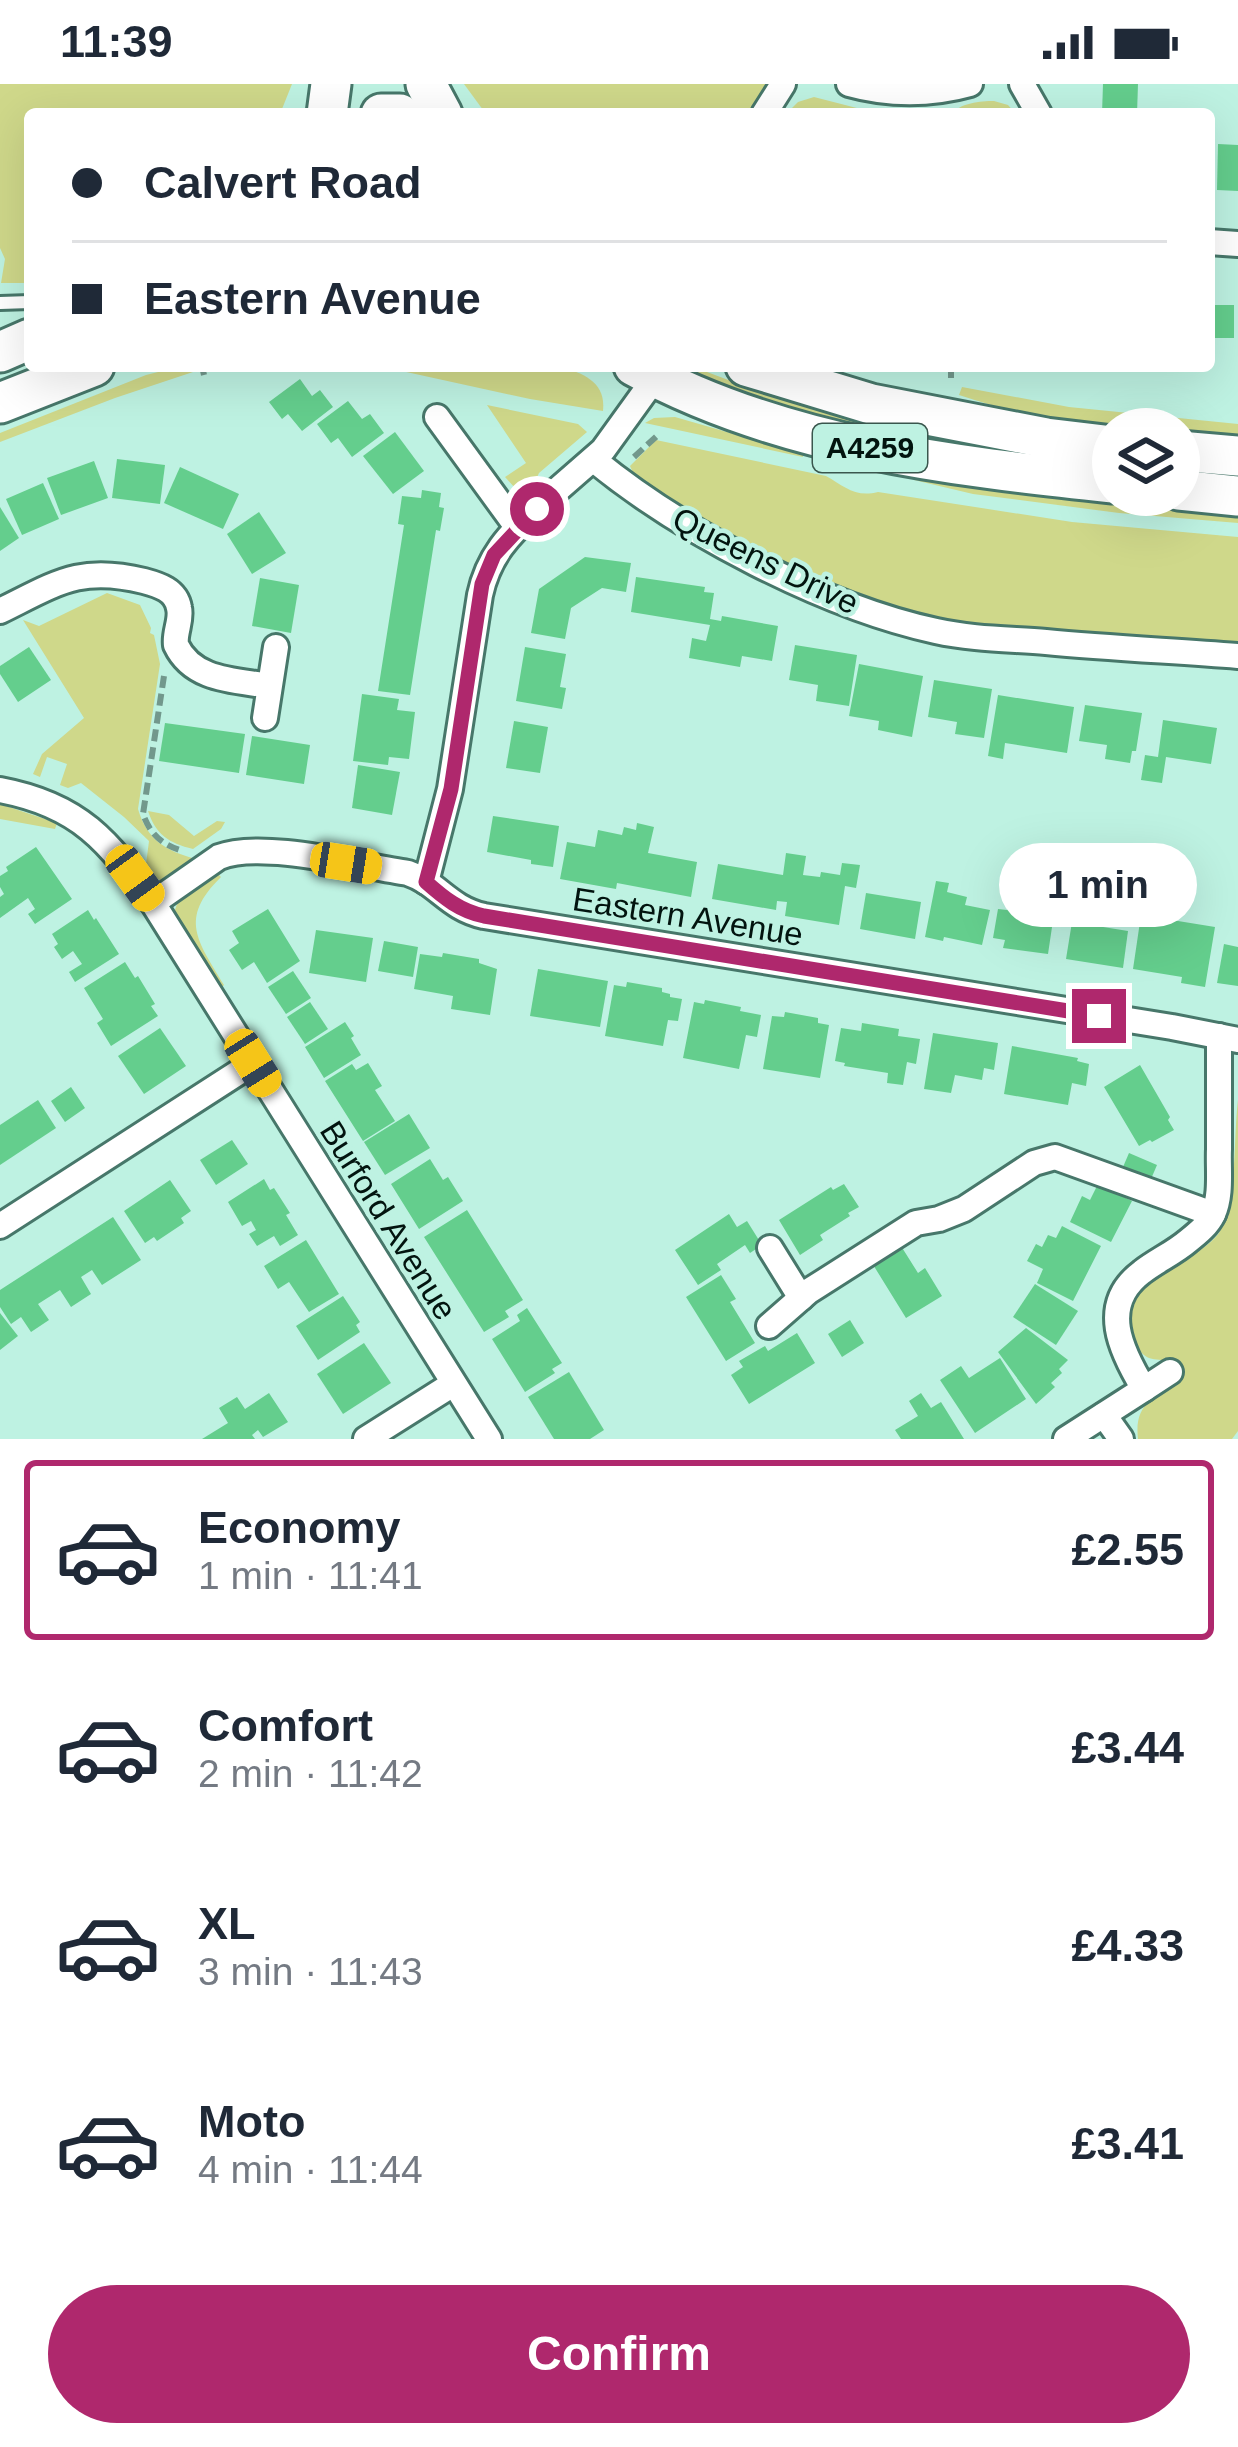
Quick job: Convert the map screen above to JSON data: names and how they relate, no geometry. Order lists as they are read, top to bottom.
{
  "streets": {
    "main road": ["A4259"],
    "street": ["Queens Drive", "Eastern Avenue", "Burford Avenue"]
  },
  "crossings": [
    ["Eastern Avenue", "Burford Avenue"]
  ],
  "page": {
    "status": "11:39",
    "banner": ["Calvert Road", "Eastern Avenue"],
    "bubble": "1 min",
    "list": [
      {
        "name": "Economy",
        "note": "1 min · 11:41",
        "value": "£2.55"
      },
      {
        "name": "Comfort",
        "note": "2 min · 11:42",
        "value": "£3.44"
      },
      {
        "name": "XL",
        "note": "3 min · 11:43",
        "value": "£4.33"
      },
      {
        "name": "Moto",
        "note": "4 min · 11:44",
        "value": "£3.41"
      }
    ],
    "buttons": "Confirm"
  }
}
